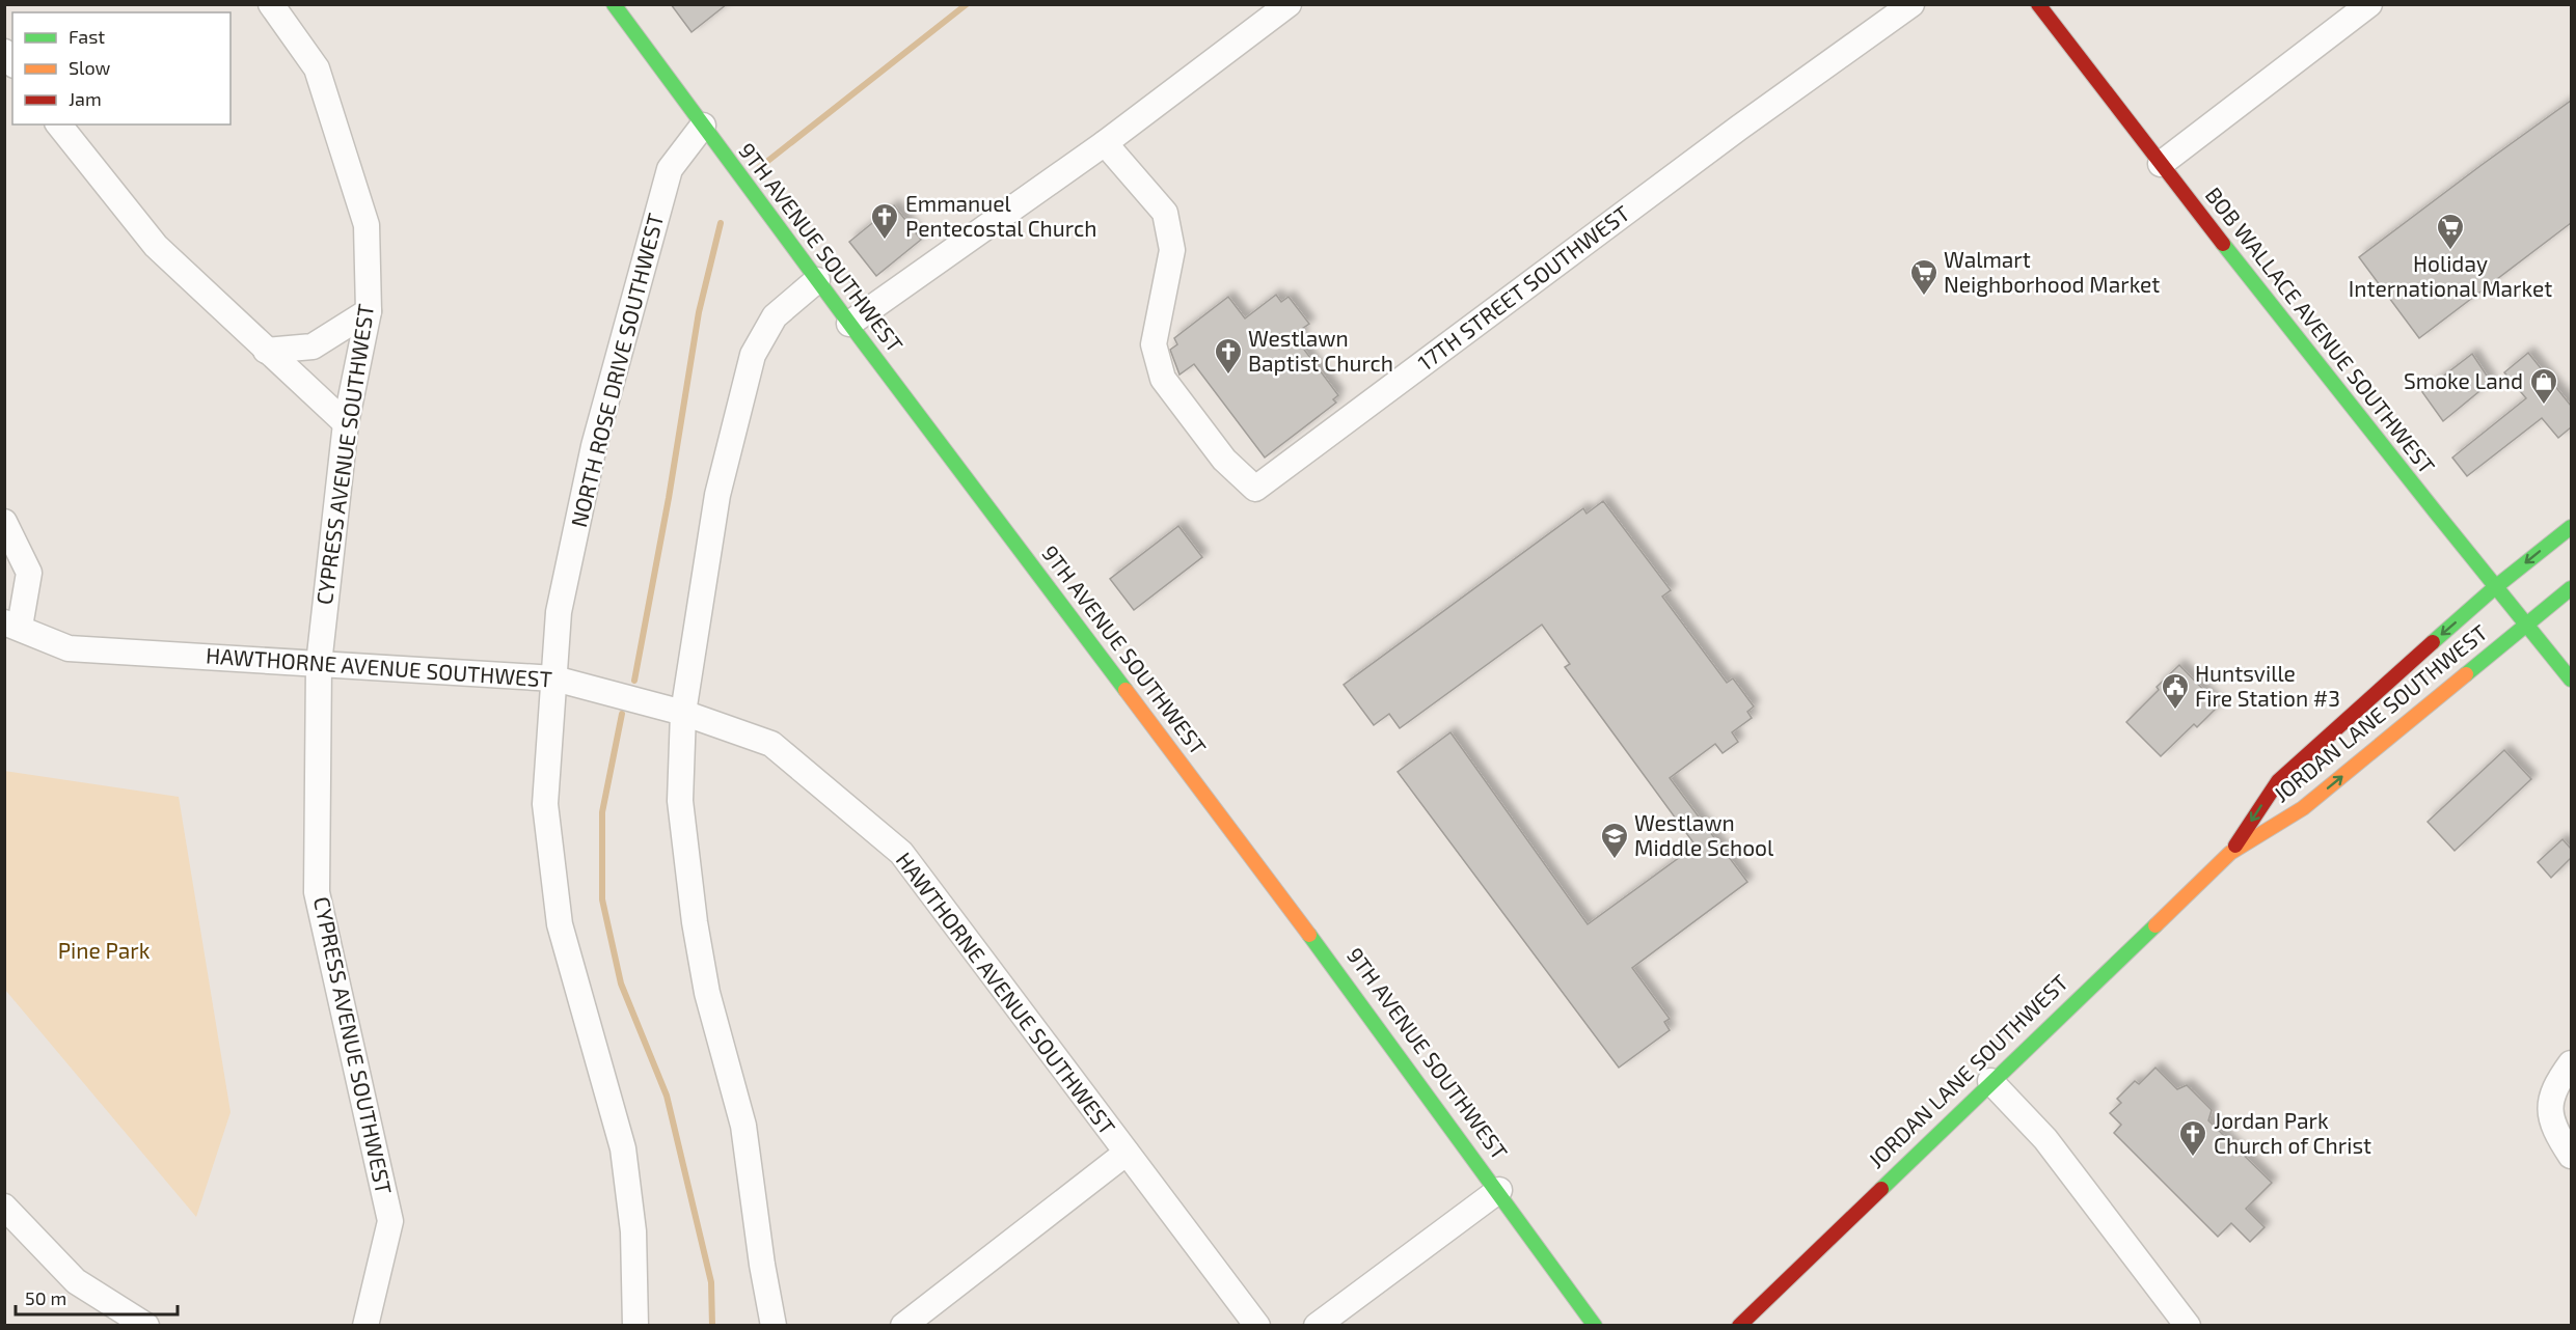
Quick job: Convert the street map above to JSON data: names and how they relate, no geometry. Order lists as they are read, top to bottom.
{
  "streets": {
    "main road": ["9TH AVENUE SOUTHWEST", "BOB WALLACE AVENUE SOUTHWEST", "JORDAN LANE SOUTHWEST"],
    "street": [
      "17TH STREET SOUTHWEST",
      "NORTH ROSE DRIVE SOUTHWEST",
      "CYPRESS AVENUE SOUTHWEST",
      "HAWTHORNE AVENUE SOUTHWEST"
    ]
  },
  "crossings": [
    ["9TH AVENUE SOUTHWEST", "NORTH ROSE DRIVE SOUTHWEST"],
    ["BOB WALLACE AVENUE SOUTHWEST", "JORDAN LANE SOUTHWEST"],
    ["NORTH ROSE DRIVE SOUTHWEST", "HAWTHORNE AVENUE SOUTHWEST"],
    ["CYPRESS AVENUE SOUTHWEST", "HAWTHORNE AVENUE SOUTHWEST"]
  ],
  "parks": ["Pine Park"],
  "places": {
    "church": ["Emmanuel Pentecostal Church", "Westlawn Baptist Church", "Jordan Park Church of Christ"],
    "supermarket": ["Holiday International Market", "Walmart Neighborhood Market"],
    "shop": ["Smoke Land"],
    "public building": ["Huntsville Fire Station #3"],
    "school or university": ["Westlawn Middle School"]
  },
  "legend": ["Fast", "Slow", "Jam"],
  "scale_bar": "50 m"
}
